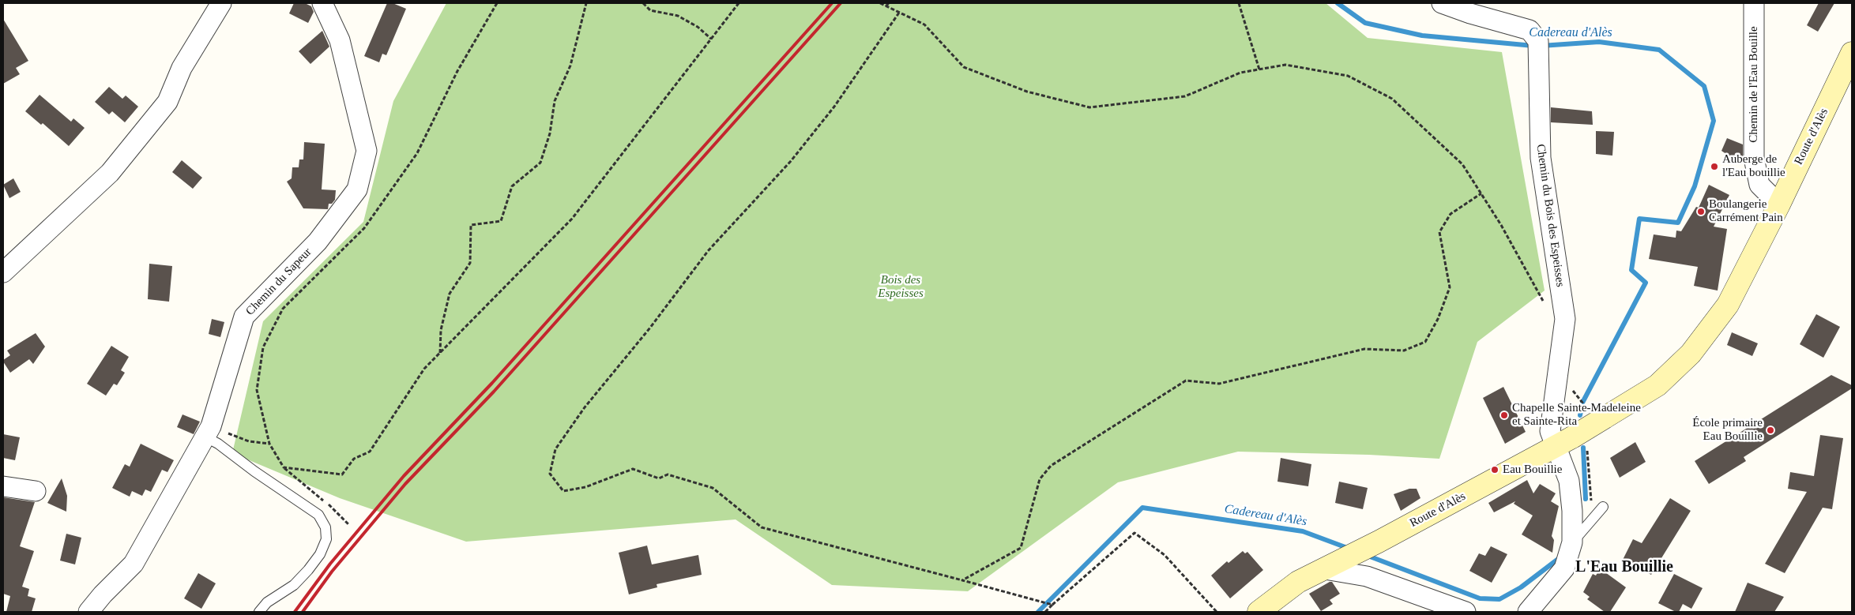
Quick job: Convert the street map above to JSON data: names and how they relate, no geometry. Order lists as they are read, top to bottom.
{
  "streets": {
    "main road": ["Route d'Alès"],
    "street": ["Chemin de l'Eau Bouille", "Chemin du Bois des Espeisses", "Chemin du Sapeur"]
  },
  "crossings": [
    ["Chemin de l'Eau Bouille", "Route d'Alès"],
    ["Route d'Alès", "Chemin du Bois des Espeisses"]
  ],
  "districts": ["L'Eau Bouillie"],
  "water": ["Cadereau d'Alès"],
  "parks": ["Bois des Espeisses"],
  "places": [
    "Auberge de l'Eau bouillie",
    "Boulangerie Carrément Pain",
    "Chapelle Sainte-Madeleine et Sainte-Rita",
    "École primaire Eau Bouillie",
    "Eau Bouillie"
  ]
}
